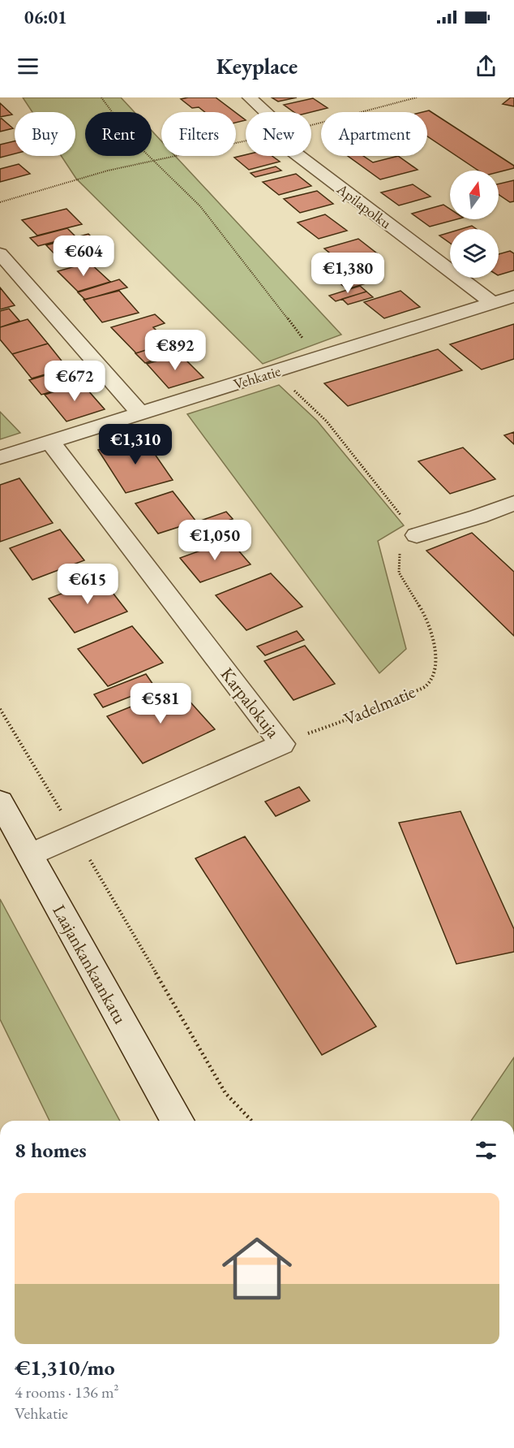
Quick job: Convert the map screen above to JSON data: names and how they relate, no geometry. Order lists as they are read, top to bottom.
{
  "streets": {
    "street": [
      "Apilapolku",
      "Vehkatie",
      "Karpalokuja",
      "Laajankankaankatu"
    ],
    "path": ["Vadelmatie"]
  },
  "crossings": [
    ["Apilapolku", "Vehkatie"],
    ["Vehkatie", "Karpalokuja"],
    ["Karpalokuja", "Vadelmatie"],
    ["Karpalokuja", "Laajankankaankatu"]
  ],
  "north": "top",
  "page": {
    "status": "06:01",
    "header": "Keyplace",
    "chip": [
      "Buy",
      "Rent",
      "Filters",
      "New",
      "Apartment"
    ],
    "price": [
      "€604",
      "€1,380",
      "€892",
      "€672",
      "€1,310",
      "€1,050",
      "€615",
      "€581"
    ],
    "heading": "8 homes",
    "list": [
      {
        "name": "€1,310/mo",
        "note": "4 rooms · 136 m² · Vehkatie"
      }
    ]
  }
}
